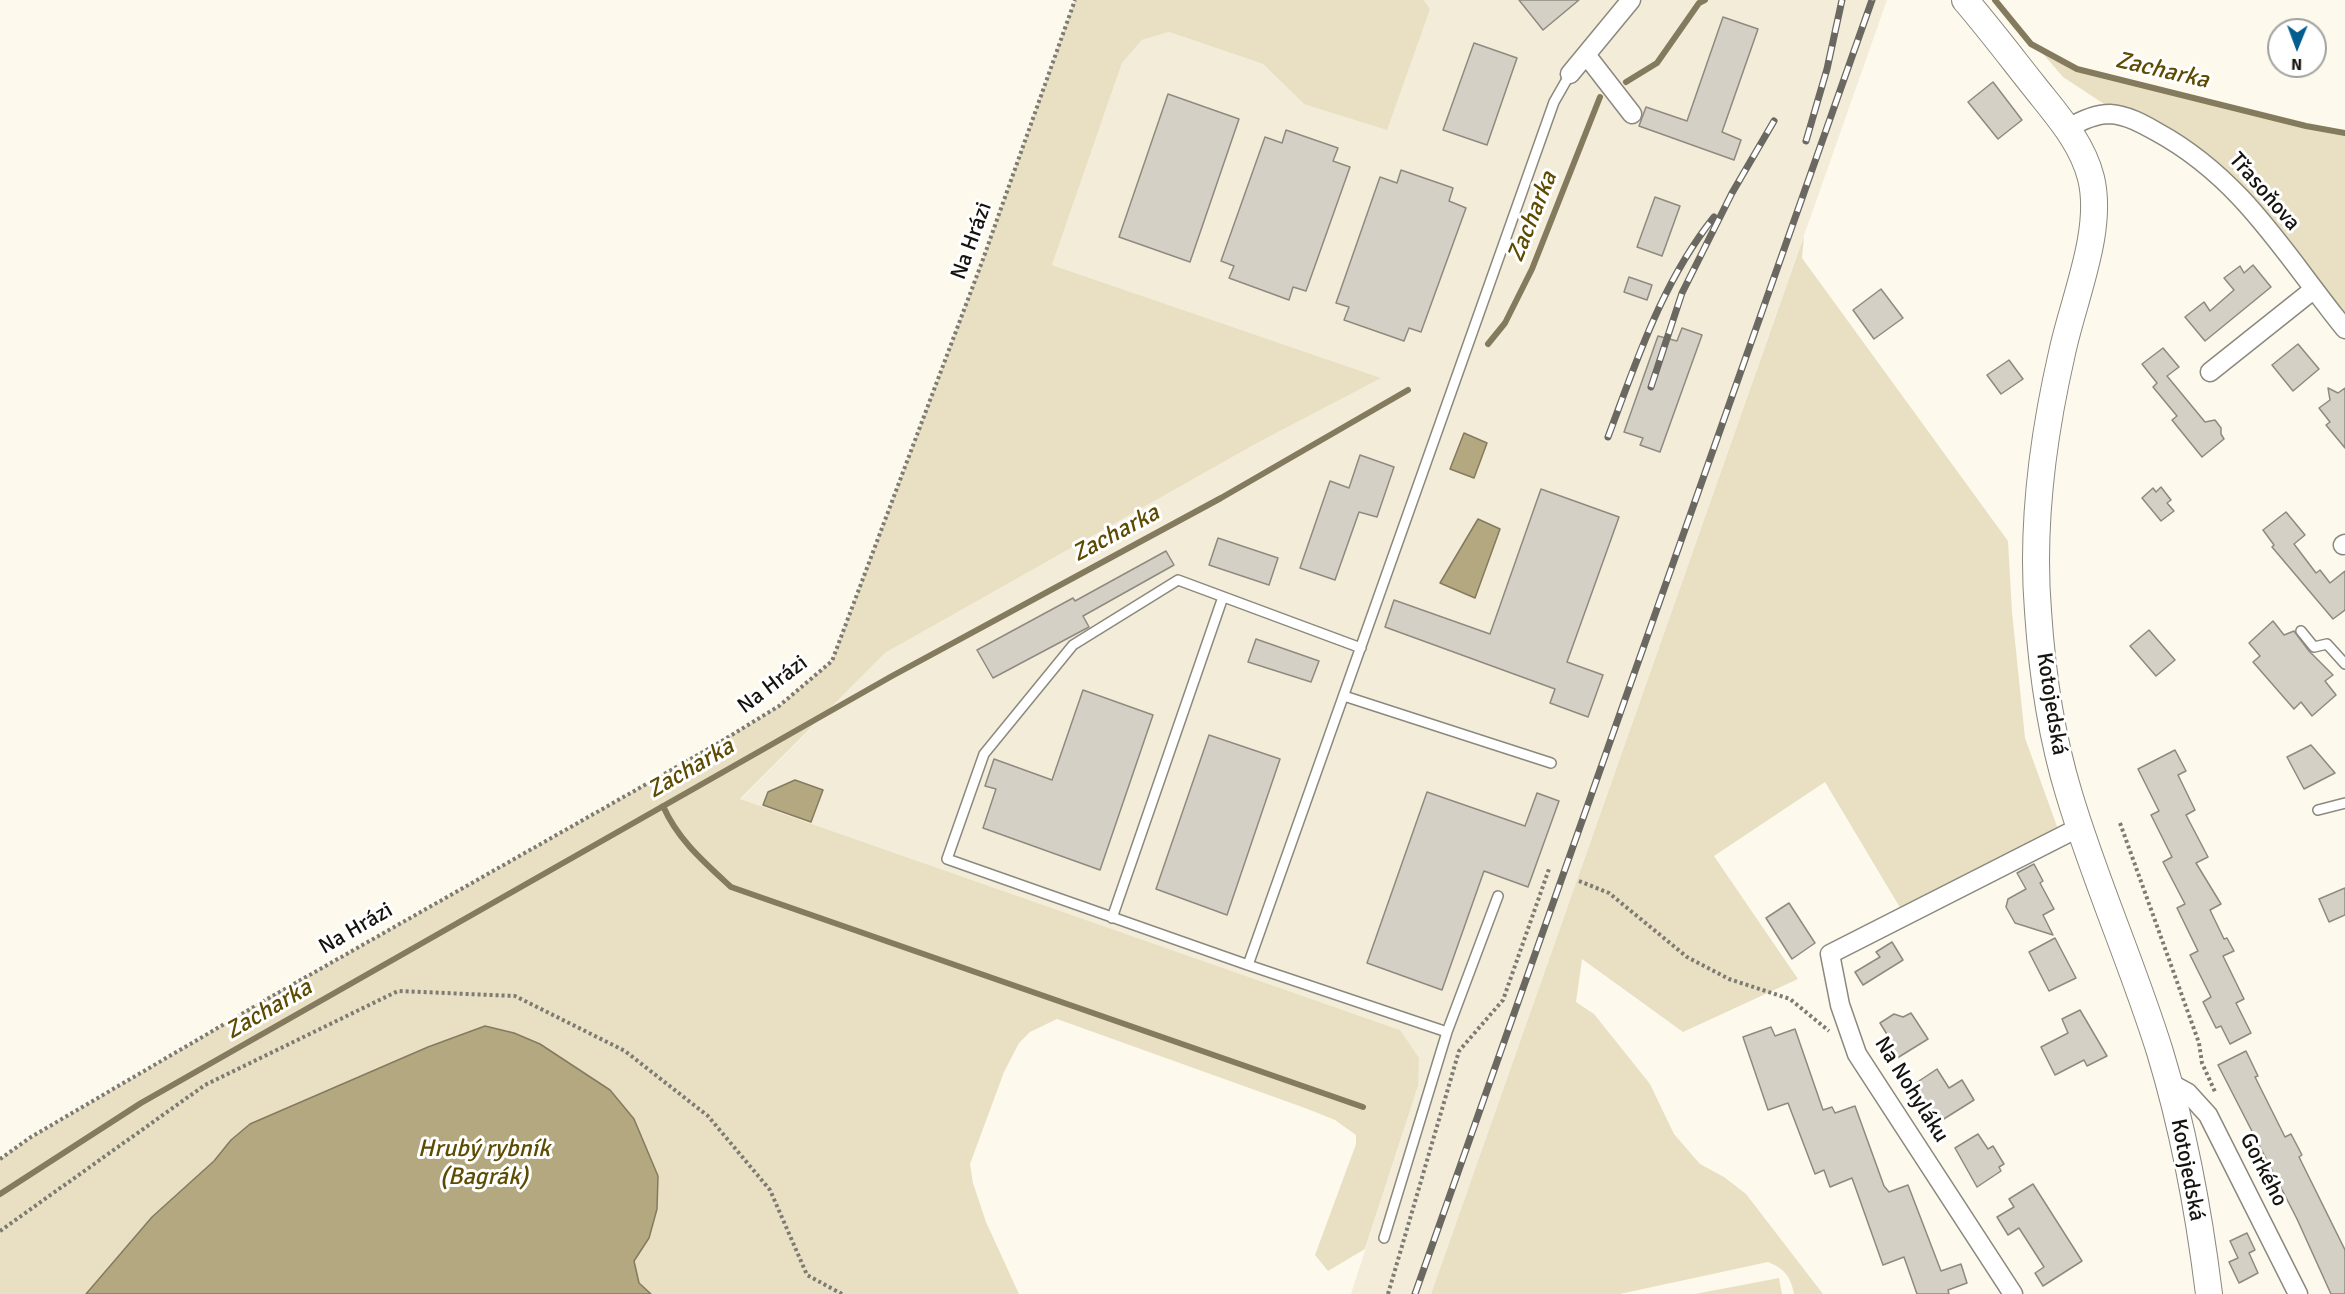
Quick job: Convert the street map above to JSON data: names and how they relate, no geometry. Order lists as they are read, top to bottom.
{
  "streets": {
    "main road": ["Kotojedská"],
    "street": ["Třasoňova", "Na Nohyláku", "Gorkého"],
    "path": ["Na Hrázi"]
  },
  "crossings": [
    ["Třasoňova", "Kotojedská"],
    ["Kotojedská", "Na Nohyláku"],
    ["Kotojedská", "Gorkého"]
  ],
  "water": ["Zacharka", "Hrubý rybník (Bagrák)"],
  "north": "bottom"
}
